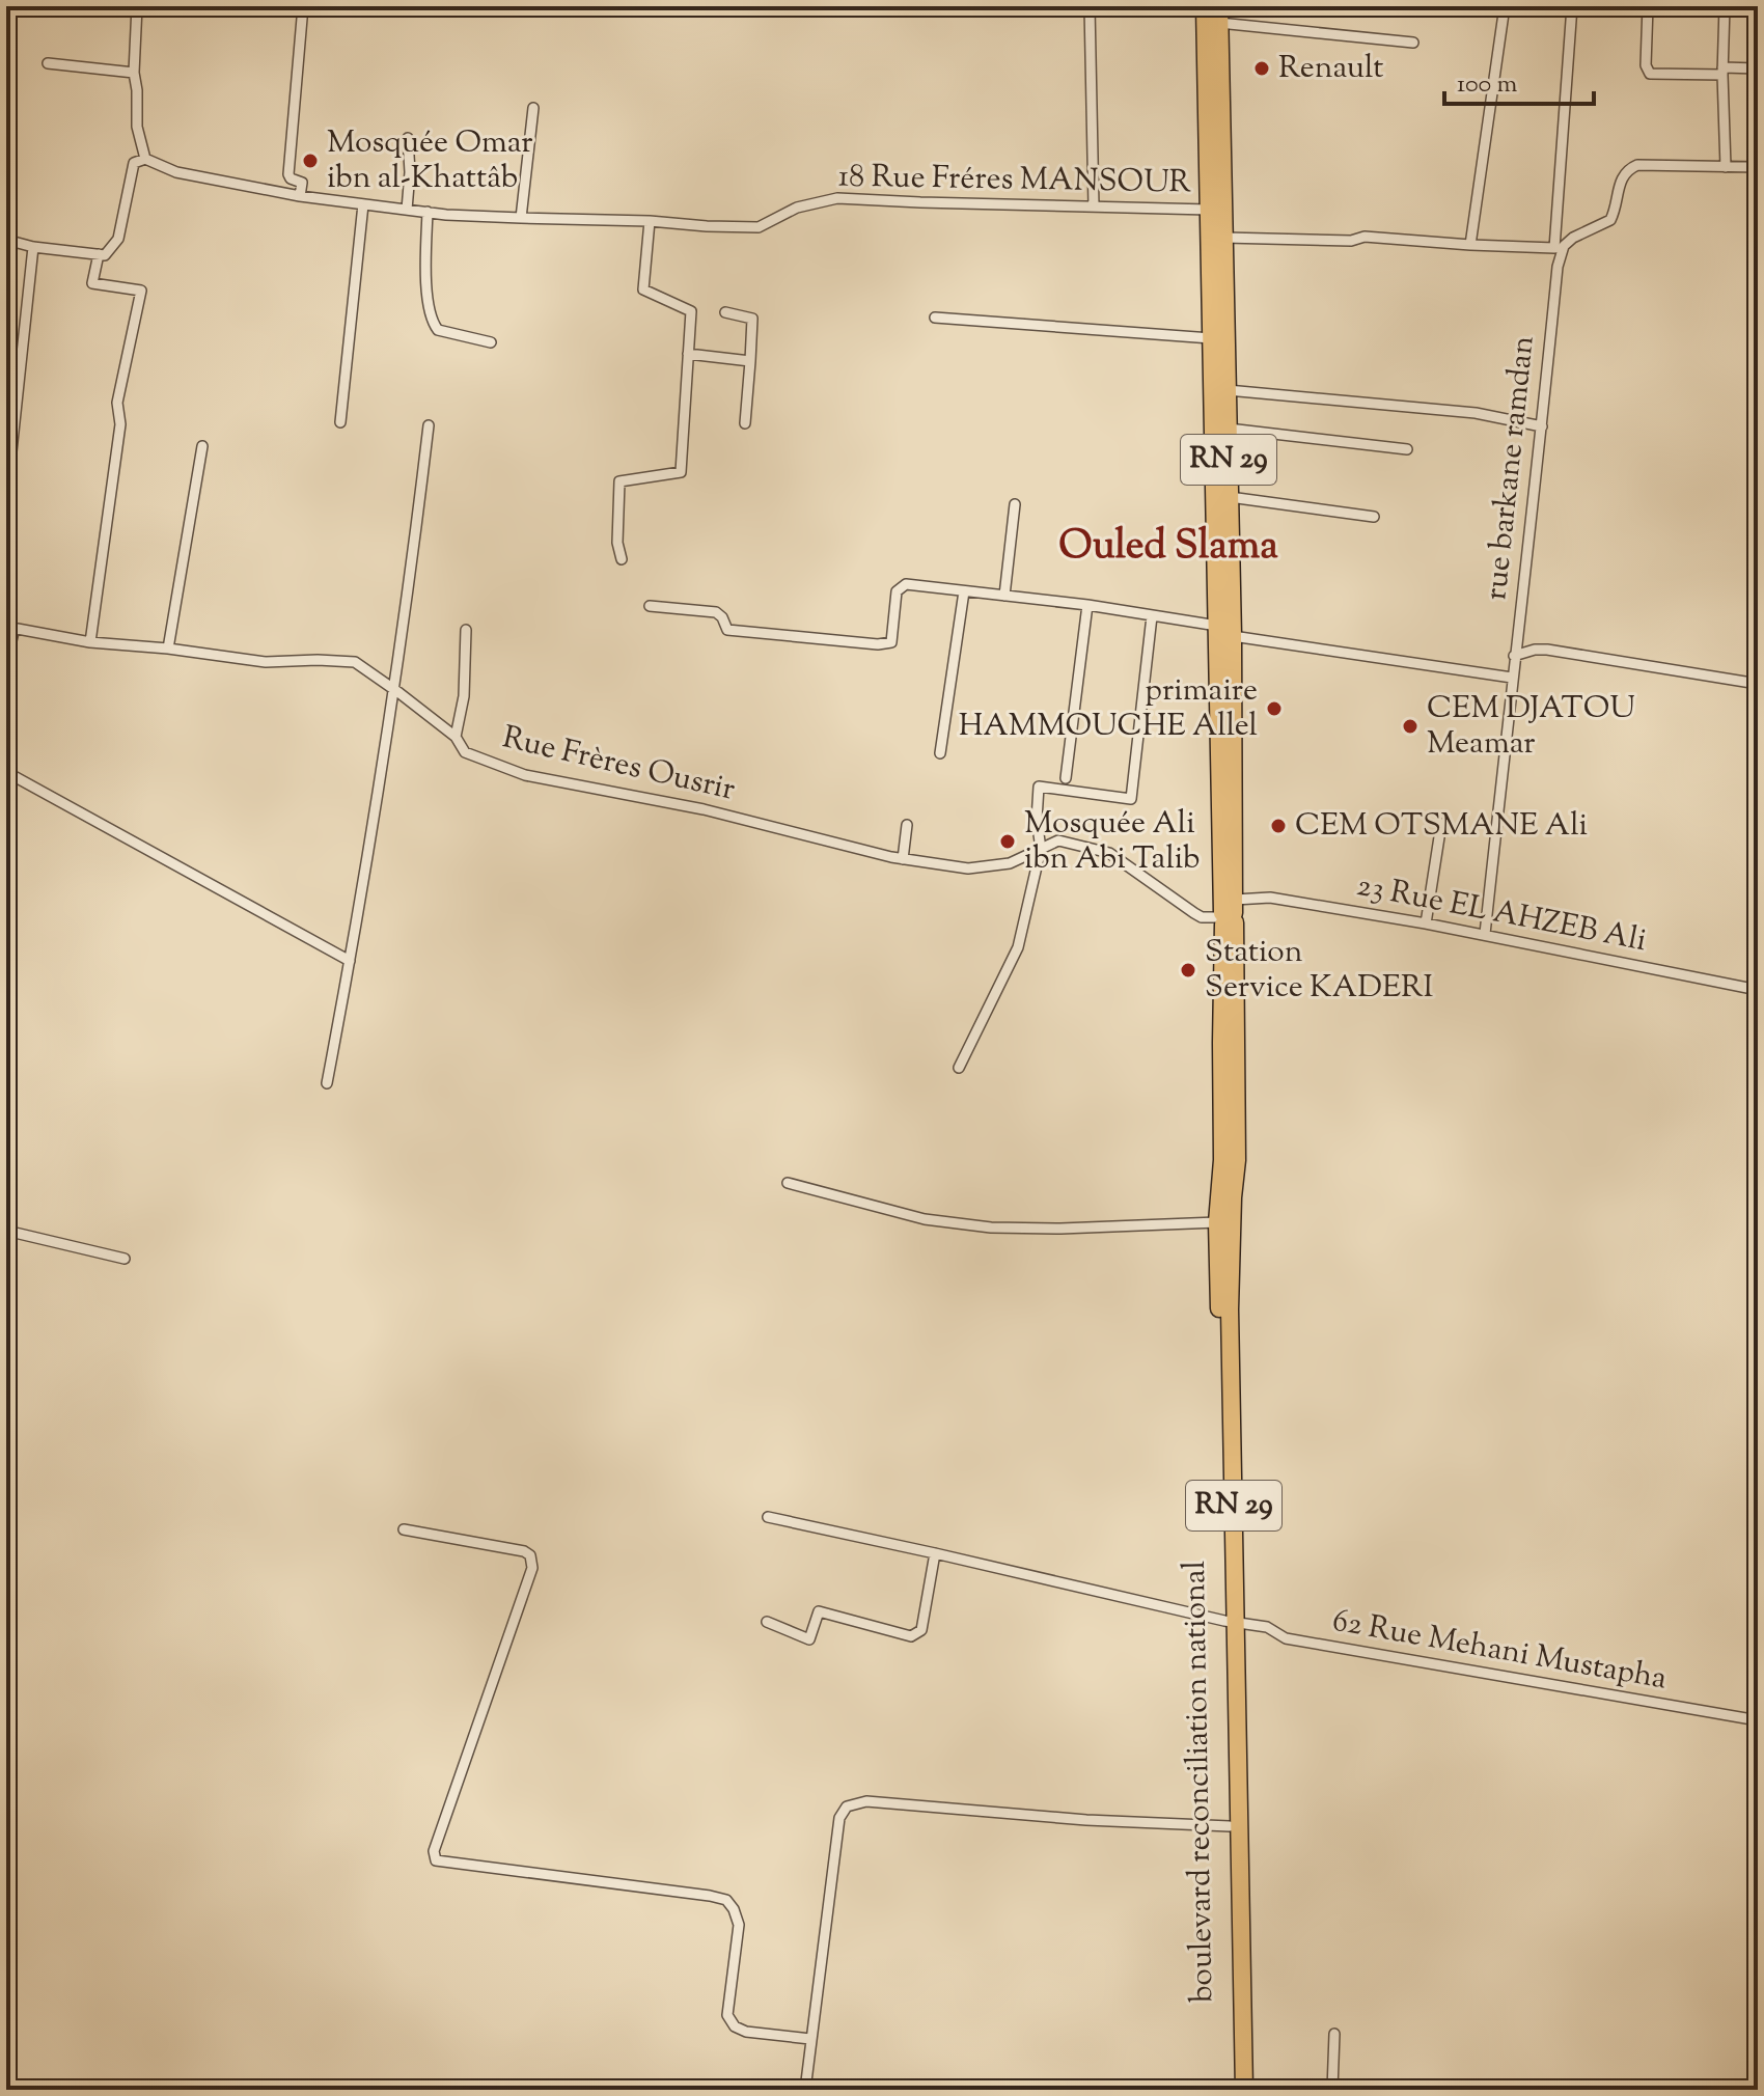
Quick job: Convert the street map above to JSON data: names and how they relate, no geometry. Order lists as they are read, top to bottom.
{
  "streets": {
    "highway": ["RN 29", "boulevard reconciliation national"],
    "street": [
      "18 Rue Fréres MANSOUR",
      "rue barkane ramdan",
      "Rue Frères Ousrir",
      "23 Rue EL AHZEB Ali",
      "62 Rue Mehani Mustapha"
    ]
  },
  "crossings": [
    ["18 Rue Fréres MANSOUR", "RN 29"],
    ["RN 29", "Rue Frères Ousrir"],
    ["RN 29", "23 Rue EL AHZEB Ali"],
    ["RN 29", "62 Rue Mehani Mustapha"],
    ["RN 29", "boulevard reconciliation national"],
    ["rue barkane ramdan", "23 Rue EL AHZEB Ali"],
    ["Rue Frères Ousrir", "23 Rue EL AHZEB Ali"],
    ["Rue Frères Ousrir", "boulevard reconciliation national"],
    ["23 Rue EL AHZEB Ali", "boulevard reconciliation national"],
    ["62 Rue Mehani Mustapha", "boulevard reconciliation national"]
  ],
  "districts": ["Ouled Slama"],
  "places": [
    "Renault",
    "Mosquée Omar ibn al-Khattâb",
    "primaire HAMMOUCHE Allel",
    "CEM DJATOU Meamar",
    "CEM OTSMANE Ali",
    "Mosquée Ali ibn Abi Talib",
    "Station Service KADERI"
  ],
  "scale_bar": "100 m"
}
